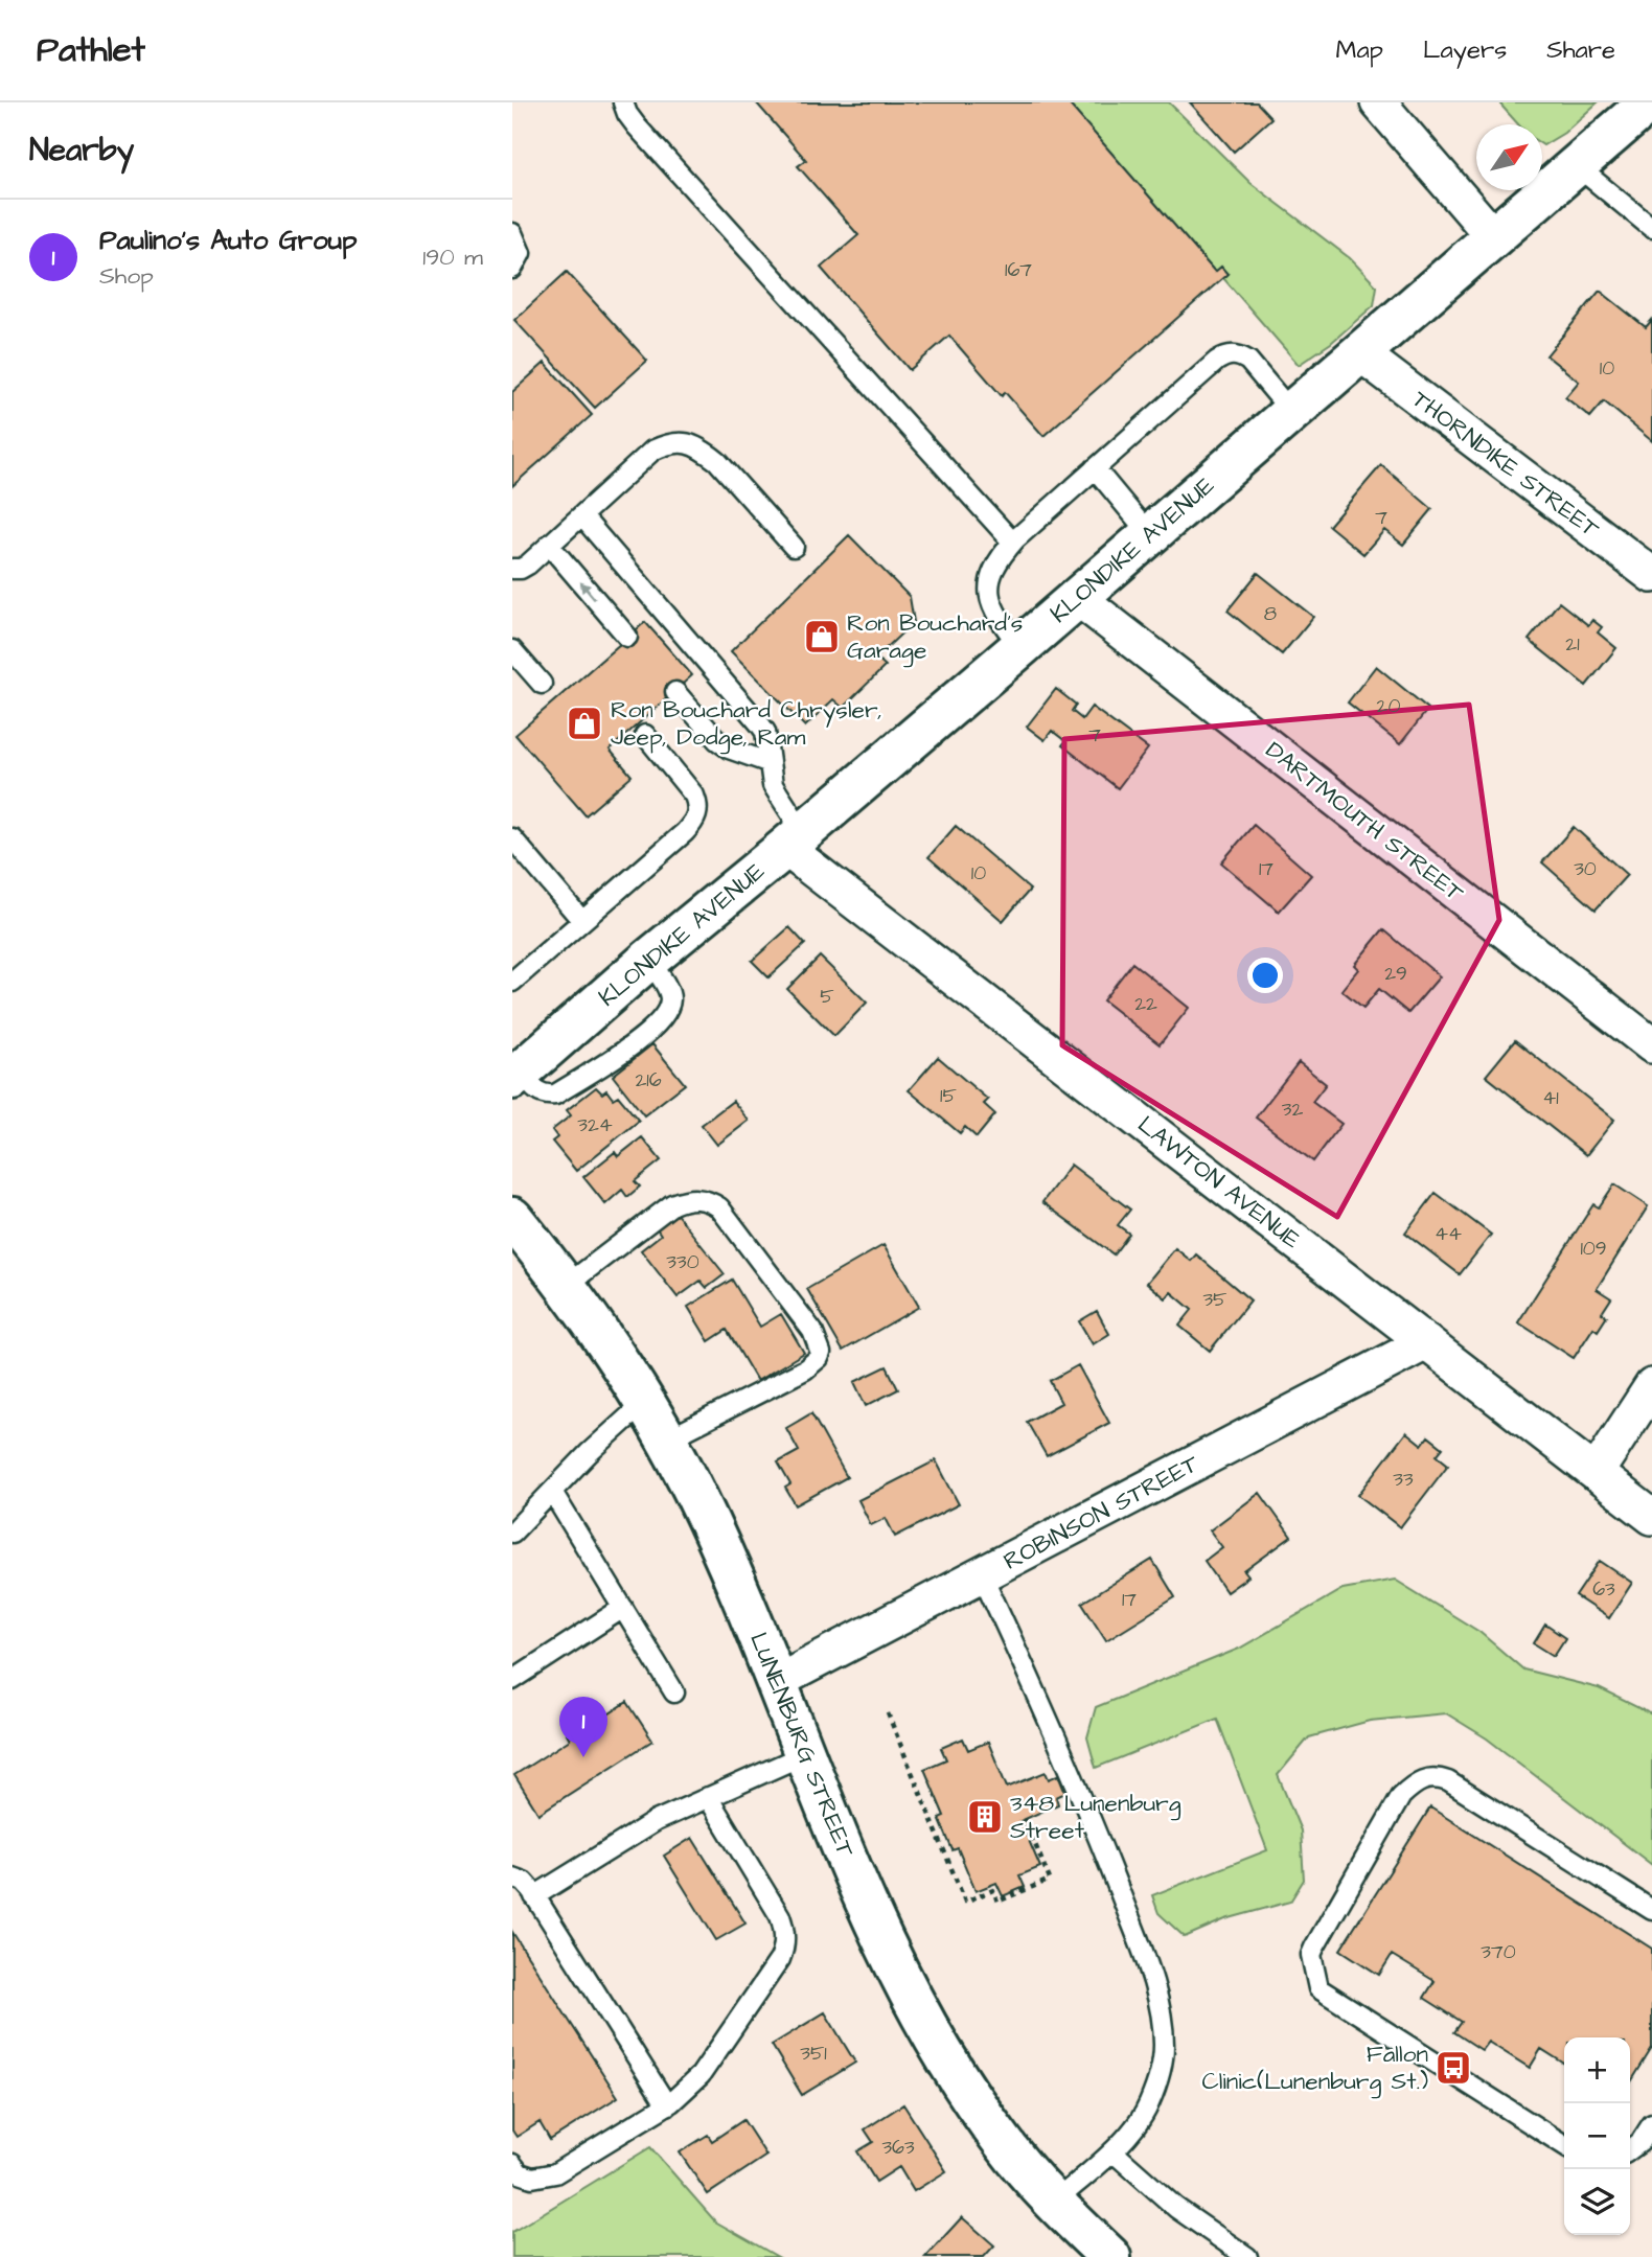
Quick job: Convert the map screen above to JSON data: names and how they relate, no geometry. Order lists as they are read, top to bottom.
{
  "streets": {
    "street": [
      "THORNDIKE STREET",
      "KLONDIKE AVENUE",
      "DARTMOUTH STREET",
      "LAWTON AVENUE",
      "ROBINSON STREET",
      "LUNENBURG STREET"
    ]
  },
  "crossings": [
    ["THORNDIKE STREET", "KLONDIKE AVENUE"],
    ["KLONDIKE AVENUE", "DARTMOUTH STREET"],
    ["KLONDIKE AVENUE", "LAWTON AVENUE"],
    ["LAWTON AVENUE", "ROBINSON STREET"],
    ["ROBINSON STREET", "LUNENBURG STREET"]
  ],
  "places": {
    "shop": ["Ron Bouchard's Garage", "Ron Bouchard Chrysler, Jeep, Dodge, Ram"],
    "building": ["348 Lunenburg Street"],
    "bus stop": ["Fallon Clinic(Lunenburg St.)"]
  },
  "house_numbers": [
    "167",
    "10",
    "7",
    "8",
    "21",
    "20",
    "7",
    "17",
    "30",
    "10",
    "29",
    "5",
    "22",
    "216",
    "15",
    "41",
    "32",
    "324",
    "44",
    "109",
    "330",
    "35",
    "33",
    "63",
    "17",
    "370",
    "351",
    "363"
  ],
  "north": "top right",
  "page": {
    "header": "Pathlet",
    "nav": ["Map", "Layers", "Share"],
    "heading": "Nearby",
    "list": [
      {
        "mark": "1",
        "name": "Paulino's Auto Group",
        "note": "Shop",
        "value": "190 m"
      }
    ],
    "pins": "1",
    "map_buttons": ["+", "−"]
  }
}
